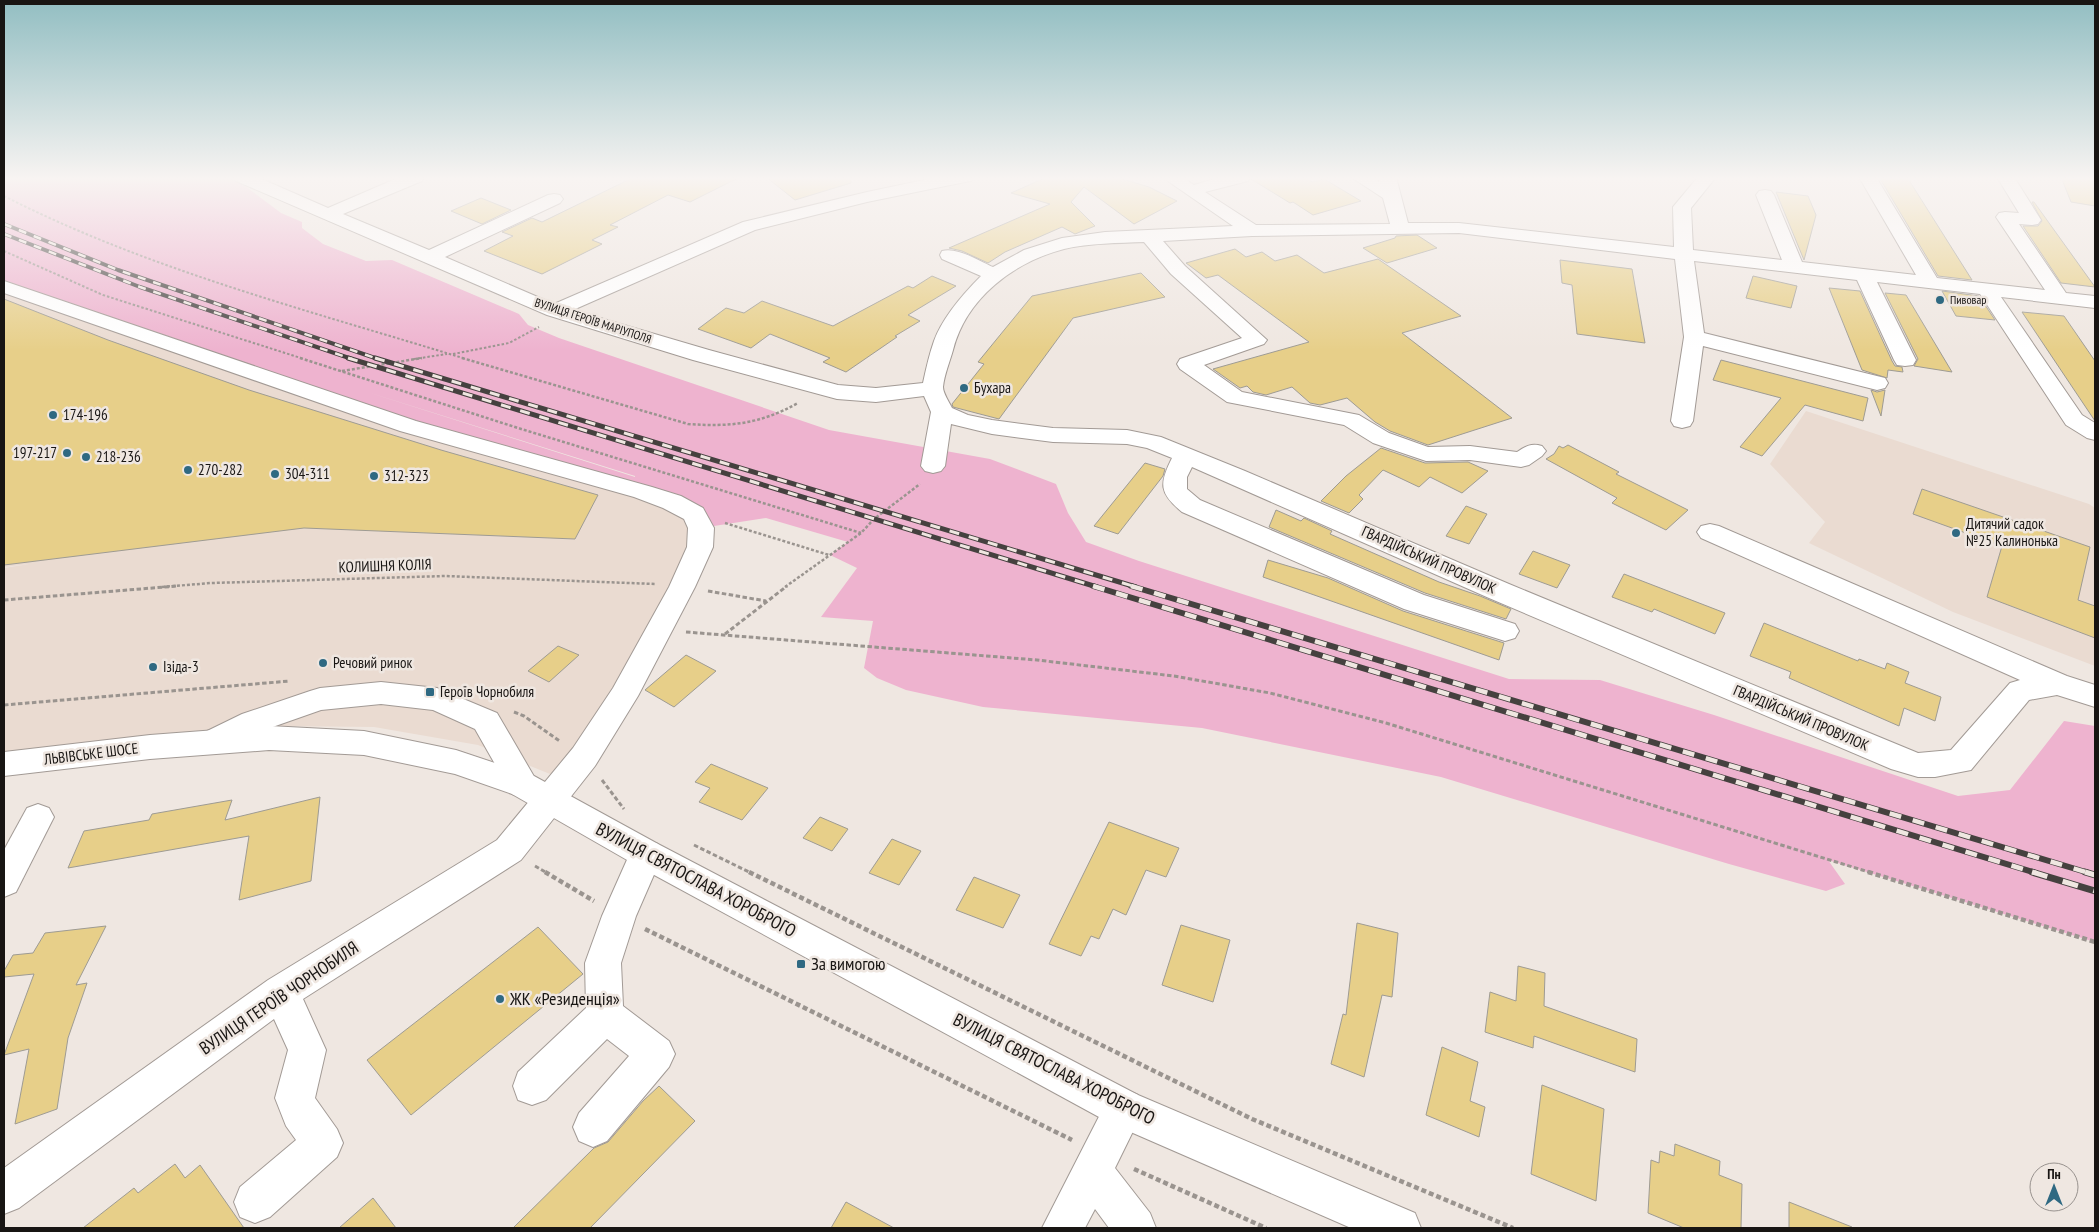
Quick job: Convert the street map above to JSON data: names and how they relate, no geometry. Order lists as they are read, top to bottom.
{
  "streets": {
    "street": [
      "ВУЛИЦЯ ГЕРОЇВ МАРІУПОЛЯ",
      "ГВАРДІЙСЬКИЙ ПРОВУЛОК",
      "ЛЬВІВСЬКЕ ШОСЕ",
      "ВУЛИЦЯ СВЯТОСЛАВА ХОРОБРОГО",
      "ВУЛИЦЯ ГЕРОЇВ ЧОРНОБИЛЯ"
    ],
    "path": ["КОЛИШНЯ КОЛІЯ"]
  },
  "crossings": [
    ["КОЛИШНЯ КОЛІЯ", "ВУЛИЦЯ ГЕРОЇВ ЧОРНОБИЛЯ"],
    ["ЛЬВІВСЬКЕ ШОСЕ", "ВУЛИЦЯ СВЯТОСЛАВА ХОРОБРОГО"],
    ["ВУЛИЦЯ СВЯТОСЛАВА ХОРОБРОГО", "ВУЛИЦЯ ГЕРОЇВ ЧОРНОБИЛЯ"]
  ],
  "places": {
    "other": [
      "Пивовар",
      "Бухара",
      "174-196",
      "197-217",
      "218-236",
      "270-282",
      "304-311",
      "312-323",
      "Дитячий садок №25 Калинонька",
      "Речовий ринок",
      "Ізіда-3",
      "ЖК «Резиденція»"
    ],
    "transit": ["Героїв Чорнобиля", "За вимогою"]
  },
  "north": "top"
}
